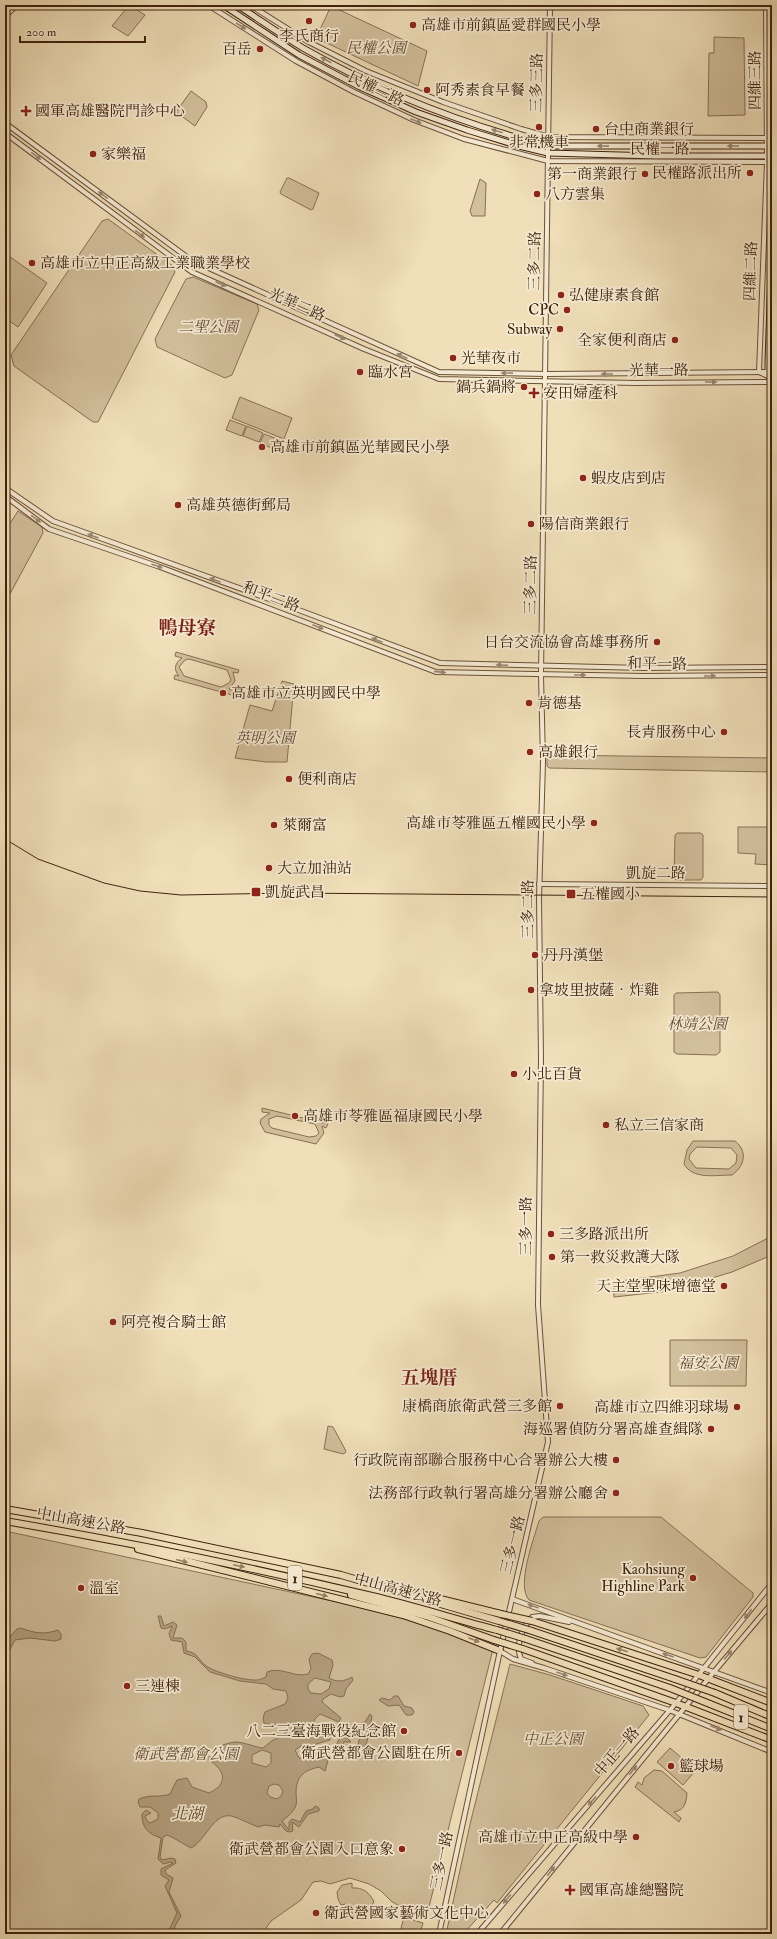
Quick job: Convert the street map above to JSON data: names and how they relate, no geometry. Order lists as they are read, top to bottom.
{
  "streets": {
    "highway": ["中山高速公路", "1"],
    "main road": ["民權二路", "民權一路", "四維二路"],
    "street": [
      "四維三路",
      "三多三路",
      "三多二路",
      "光華二路",
      "光華一路",
      "和平二路",
      "和平一路",
      "凱旋二路",
      "三多一路",
      "中正一路"
    ]
  },
  "crossings": [
    ["四維三路", "民權一路"],
    ["四維三路", "四維二路"],
    ["三多三路", "民權二路"],
    ["三多三路", "民權一路"],
    ["三多三路", "三多二路"],
    ["民權二路", "民權一路"],
    ["民權二路", "三多二路"],
    ["民權一路", "三多二路"],
    ["民權一路", "四維二路"],
    ["三多二路", "光華二路"],
    ["三多二路", "光華一路"],
    ["三多二路", "和平二路"],
    ["三多二路", "和平一路"],
    ["三多二路", "凱旋二路"],
    ["三多二路", "三多一路"],
    ["四維二路", "光華一路"],
    ["光華二路", "光華一路"],
    ["和平二路", "和平一路"]
  ],
  "districts": ["鴨母寮", "五塊厝"],
  "water": ["北湖"],
  "parks": [
    "民權公園",
    "二聖公園",
    "英明公園",
    "林靖公園",
    "福安公園",
    "中正公園",
    "衛武營都會公園"
  ],
  "places": {
    "other": [
      "李氏商行",
      "高雄市前鎮區愛群國民小學",
      "百岳",
      "阿秀素食早餐",
      "非常機車",
      "台中商業銀行",
      "家樂福",
      "民權路派出所",
      "第一商業銀行",
      "八方雲集",
      "高雄市立中正高級工業職業學校",
      "弘健康素食館",
      "CPC",
      "Subway",
      "全家便利商店",
      "光華夜市",
      "臨水宮",
      "鍋兵鍋將",
      "高雄市前鎮區光華國民小學",
      "蝦皮店到店",
      "高雄英德街郵局",
      "陽信商業銀行",
      "日台交流協會高雄事務所",
      "高雄市立英明國民中學",
      "肯德基",
      "長青服務中心",
      "高雄銀行",
      "便利商店",
      "高雄市苓雅區五權國民小學",
      "萊爾富",
      "大立加油站",
      "丹丹漢堡",
      "拿坡里披薩‧炸雞",
      "小北百貨",
      "高雄市苓雅區福康國民小學",
      "私立三信家商",
      "三多路派出所",
      "第一救災救護大隊",
      "天主堂聖味增德堂",
      "阿亮複合騎士館",
      "康橋商旅衛武營三多館",
      "高雄市立四維羽球場",
      "海巡署偵防分署高雄查緝隊",
      "行政院南部聯合服務中心合署辦公大樓",
      "法務部行政執行署高雄分署辦公廳舍",
      "Kaohsiung Highline Park",
      "溫室",
      "三連棟",
      "八二三臺海戰役紀念館",
      "衛武營都會公園駐在所",
      "籃球場",
      "高雄市立中正高級中學",
      "衛武營都會公園入口意象",
      "衛武營國家藝術文化中心"
    ],
    "health": ["國軍高雄醫院門診中心", "安田婦產科", "國軍高雄總醫院"],
    "transit": ["凱旋武昌", "五權國小"]
  },
  "scale_bar": "200 m"
}
